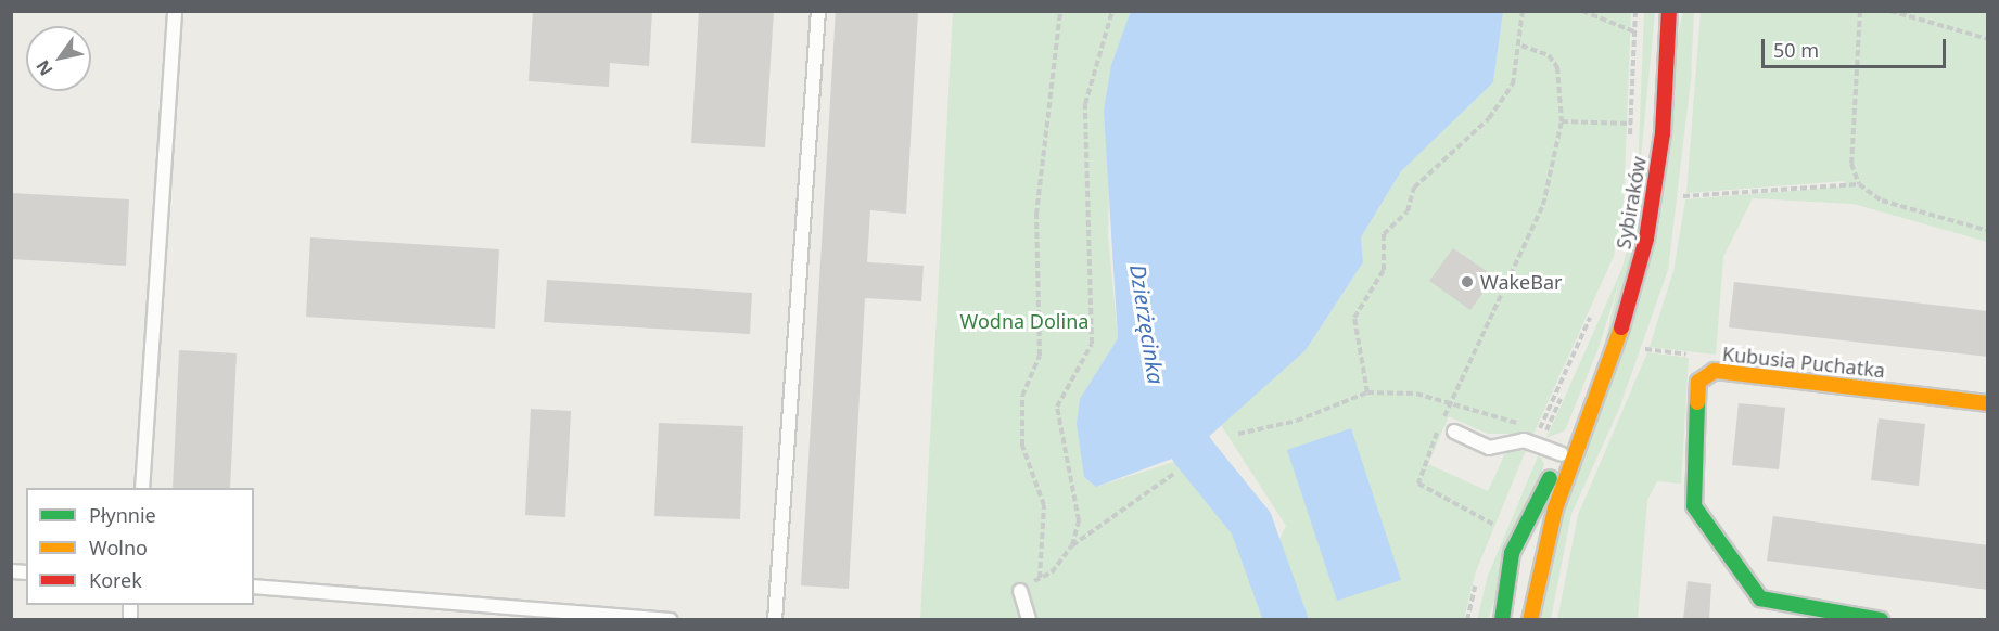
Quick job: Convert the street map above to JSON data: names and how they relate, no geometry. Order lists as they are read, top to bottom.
{
  "streets": {
    "street": ["Sybiraków", "Kubusia Puchatka"]
  },
  "water": ["Dzierżęcinka"],
  "parks": ["Wodna Dolina"],
  "places": ["WakeBar"],
  "legend": ["Płynnie", "Wolno", "Korek"],
  "scale_bar": "50 m",
  "north": "bottom left"
}
